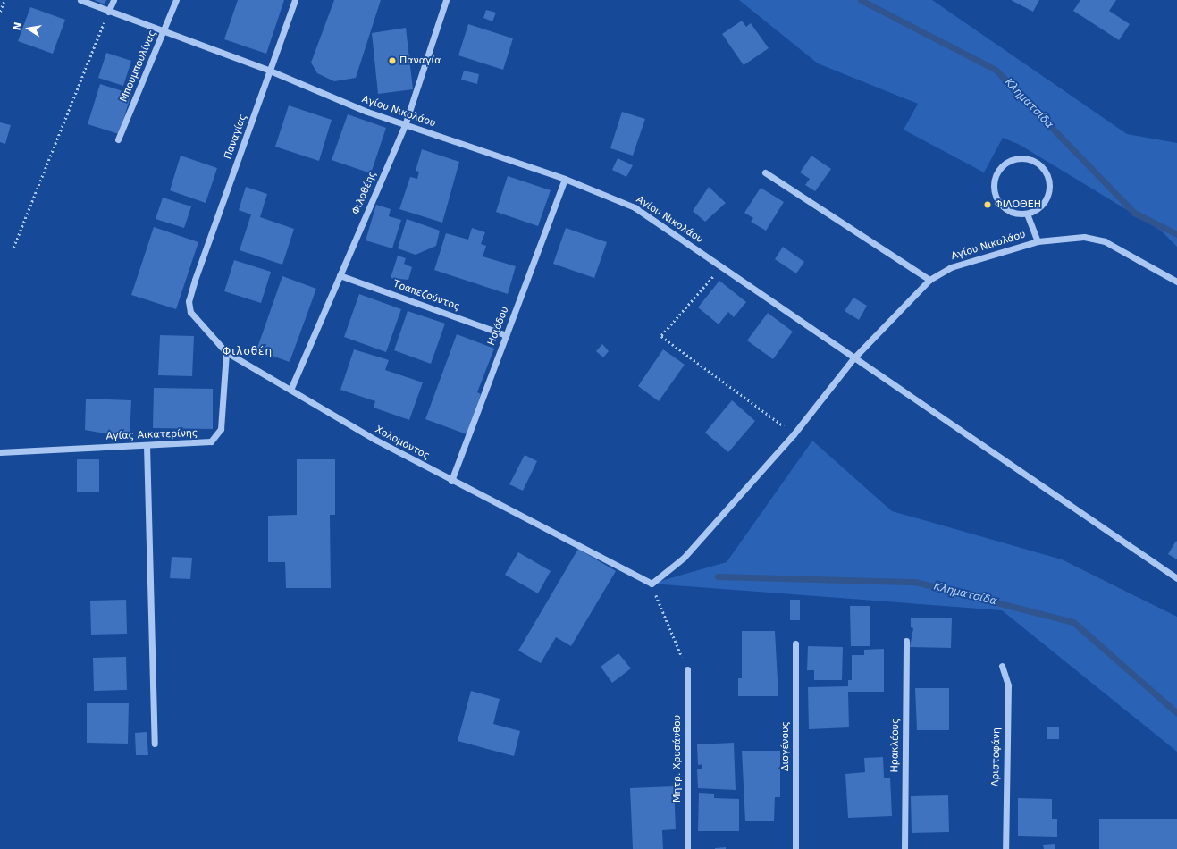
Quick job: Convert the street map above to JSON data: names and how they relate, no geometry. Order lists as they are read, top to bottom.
{
  "streets": {
    "street": [
      "Μπουμπουλίνας",
      "Αγίου Νικολάου",
      "Παναγίας",
      "Φιλοθέης",
      "Τραπεζούντος",
      "Ησιόδου",
      "Αγίας Αικατερίνης",
      "Χολομόντος",
      "Ηρακλέους",
      "Διογένους",
      "Αριστοφάνη",
      "Μητρ. Χρυσάνθου"
    ]
  },
  "crossings": [
    ["Μπουμπουλίνας", "Αγίου Νικολάου"],
    ["Αγίου Νικολάου", "Παναγίας"],
    ["Αγίου Νικολάου", "Φιλοθέης"],
    ["Αγίου Νικολάου", "Ησιόδου"],
    ["Παναγίας", "Χολομόντος"],
    ["Φιλοθέης", "Τραπεζούντος"],
    ["Φιλοθέης", "Χολομόντος"],
    ["Τραπεζούντος", "Ησιόδου"],
    ["Ησιόδου", "Χολομόντος"],
    ["Αγίας Αικατερίνης", "Χολομόντος"]
  ],
  "districts": ["Φιλοθέη"],
  "water": ["Κληματσίδα"],
  "places": ["Παναγία", "ΦΙΛΟΘΕΗ"],
  "north": "left"
}
